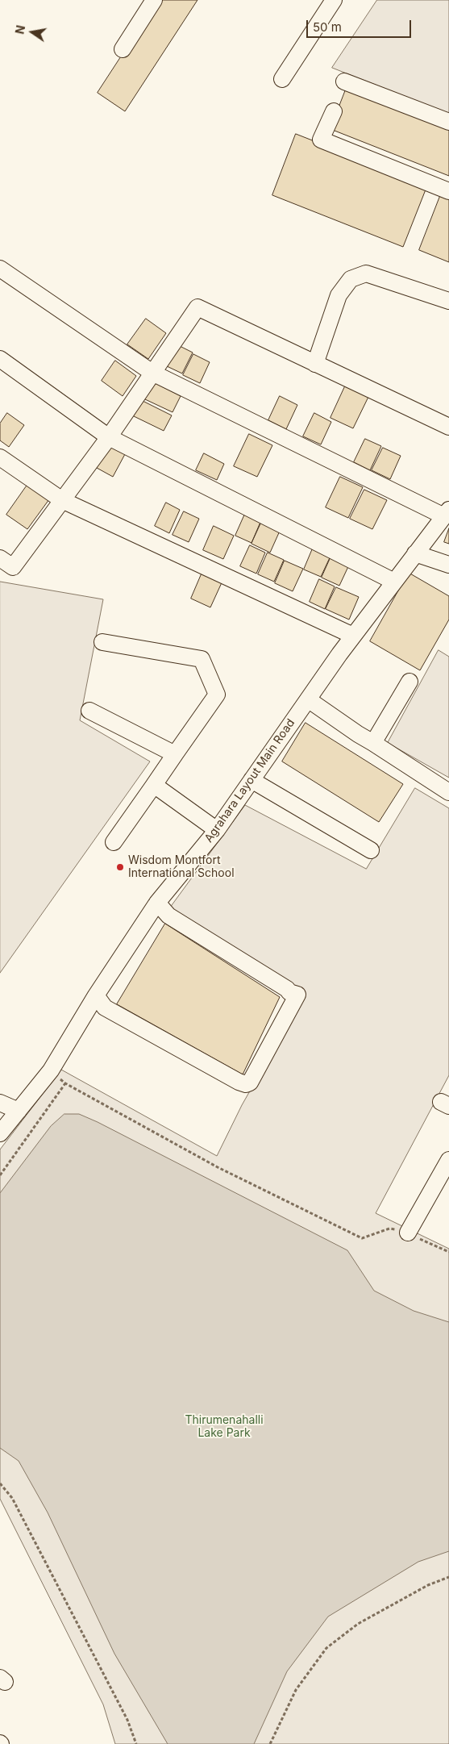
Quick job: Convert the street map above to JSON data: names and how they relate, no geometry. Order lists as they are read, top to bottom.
{
  "streets": {
    "street": ["Agrahara Layout Main Road"]
  },
  "parks": ["Thirumenahalli Lake Park"],
  "places": ["Wisdom Montfort International School"],
  "scale_bar": "50 m",
  "north": "left"
}
